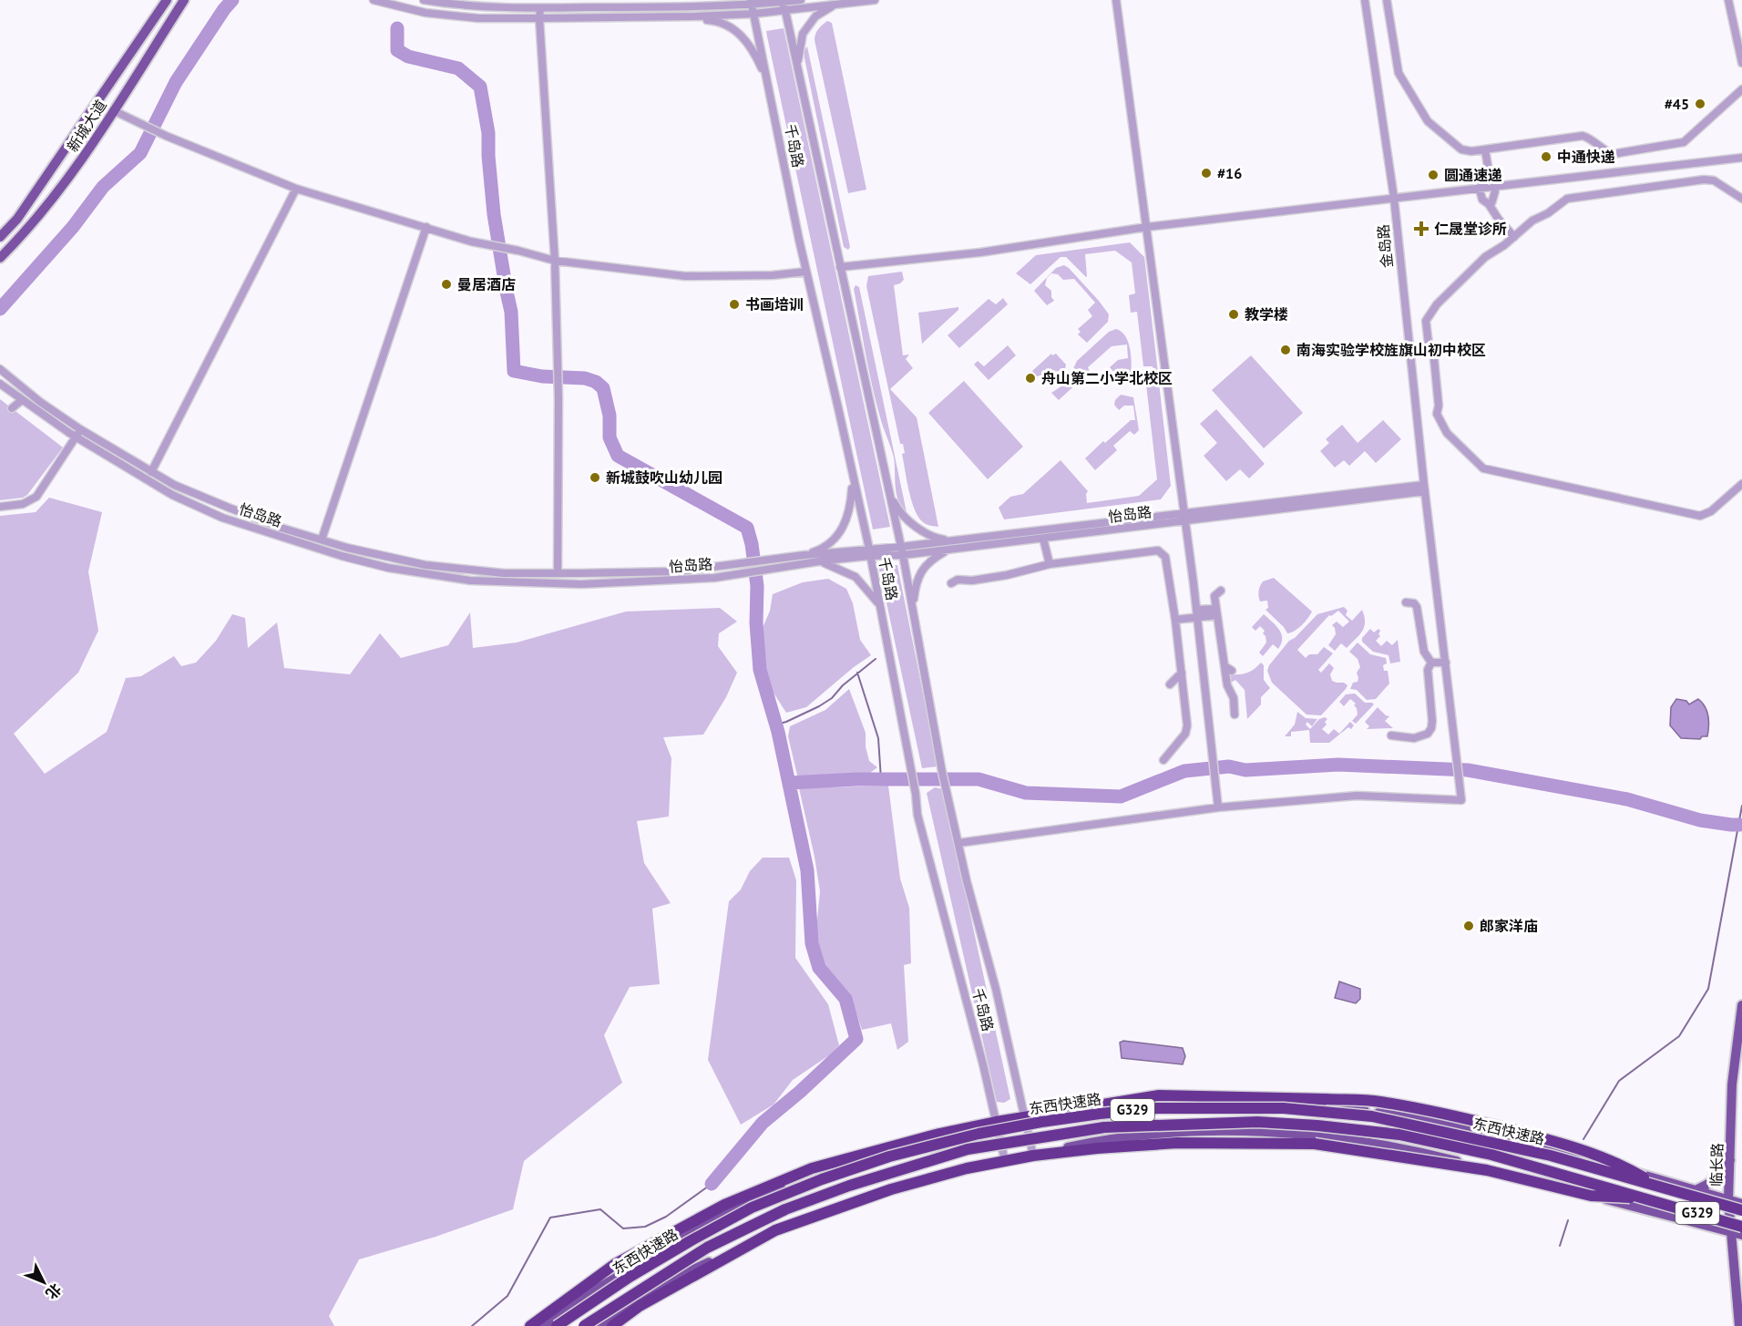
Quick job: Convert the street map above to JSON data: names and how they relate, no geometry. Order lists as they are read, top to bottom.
{
  "streets": {
    "highway": ["东西快速路", "G329"],
    "main road": ["新城大道", "临长路"],
    "street": ["千岛路", "金岛路", "怡岛路"]
  },
  "crossings": [
    ["千岛路", "怡岛路"],
    ["东西快速路", "临长路"]
  ],
  "places": {
    "other": [
      "#45",
      "中通快递",
      "#16",
      "圆通速递",
      "曼居酒店",
      "书画培训",
      "教学楼",
      "南海实验学校旌旗山初中校区",
      "舟山第二小学北校区",
      "新城鼓吹山幼儿园",
      "郎家洋庙"
    ],
    "health": ["仁晟堂诊所"]
  },
  "north": "bottom right"
}
